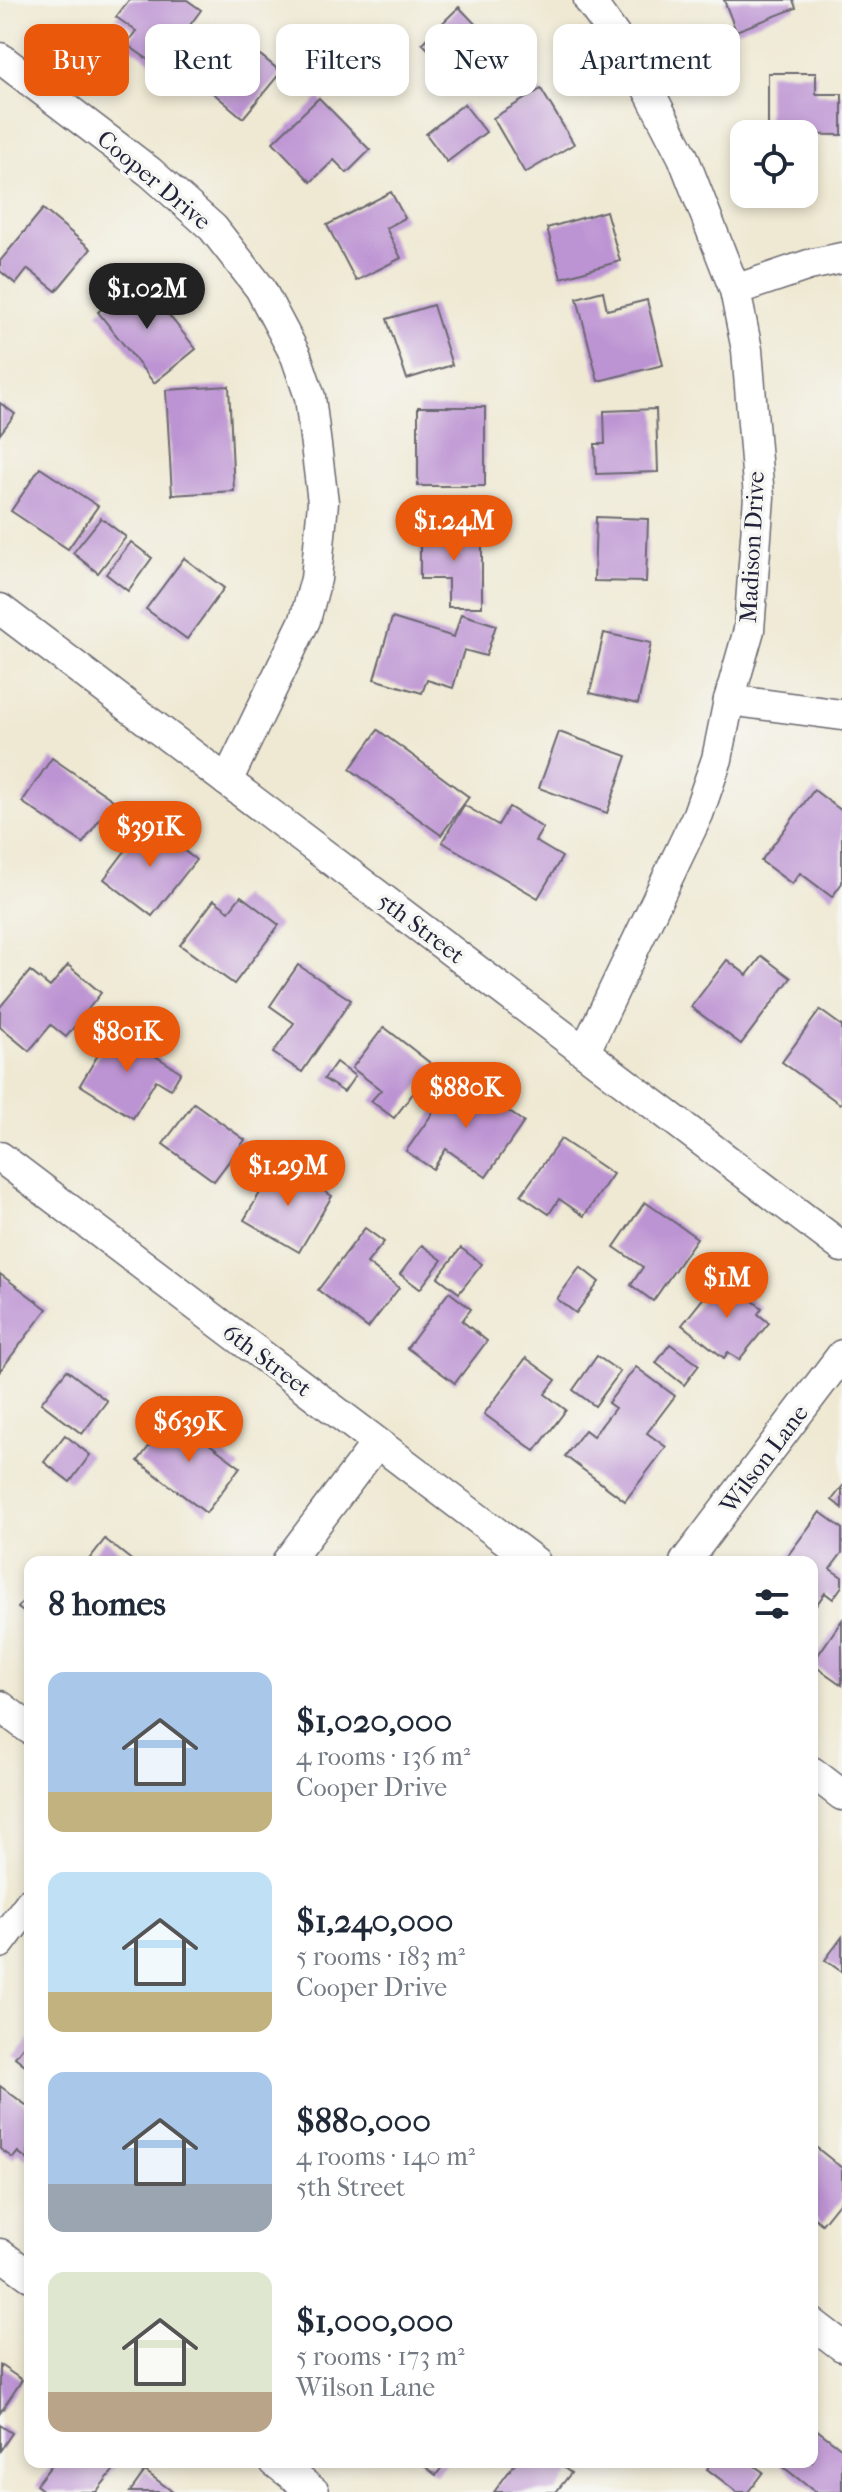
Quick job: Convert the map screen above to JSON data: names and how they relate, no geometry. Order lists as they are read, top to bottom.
{
  "streets": {
    "street": [
      "Cooper Drive",
      "Madison Drive",
      "5th Street",
      "6th Street",
      "Wilson Lane"
    ]
  },
  "crossings": [
    ["Cooper Drive", "5th Street"],
    ["Madison Drive", "5th Street"]
  ],
  "page": {
    "chip": [
      "Buy",
      "Rent",
      "Filters",
      "New",
      "Apartment"
    ],
    "price": [
      "$1.02M",
      "$1.24M",
      "$391K",
      "$801K",
      "$880K",
      "$1.29M",
      "$1M",
      "$639K"
    ],
    "heading": "8 homes",
    "list": [
      {
        "name": "$1,020,000",
        "note": "4 rooms · 136 m² · Cooper Drive"
      },
      {
        "name": "$1,240,000",
        "note": "5 rooms · 183 m² · Cooper Drive"
      },
      {
        "name": "$880,000",
        "note": "4 rooms · 140 m² · 5th Street"
      },
      {
        "name": "$1,000,000",
        "note": "5 rooms · 173 m² · Wilson Lane"
      }
    ]
  }
}
